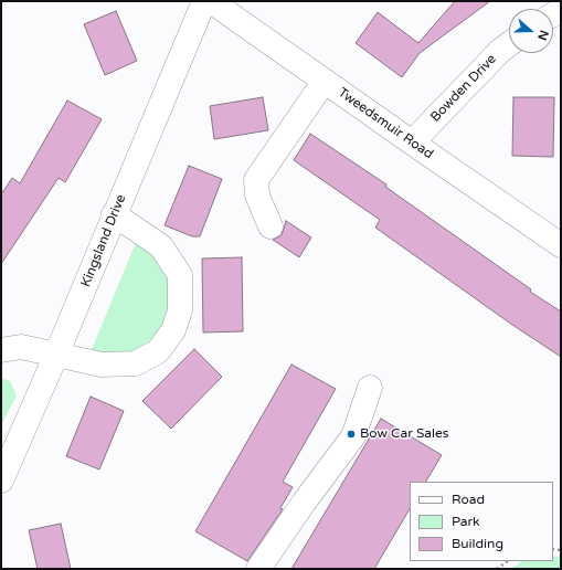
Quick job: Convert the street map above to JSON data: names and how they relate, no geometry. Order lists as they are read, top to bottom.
{
  "streets": {
    "street": ["Bowden Drive", "Tweedsmuir Road", "Kingsland Drive"]
  },
  "crossings": [
    ["Bowden Drive", "Tweedsmuir Road"]
  ],
  "places": ["Bow Car Sales"],
  "legend": ["Road", "Park", "Building"],
  "north": "right"
}
